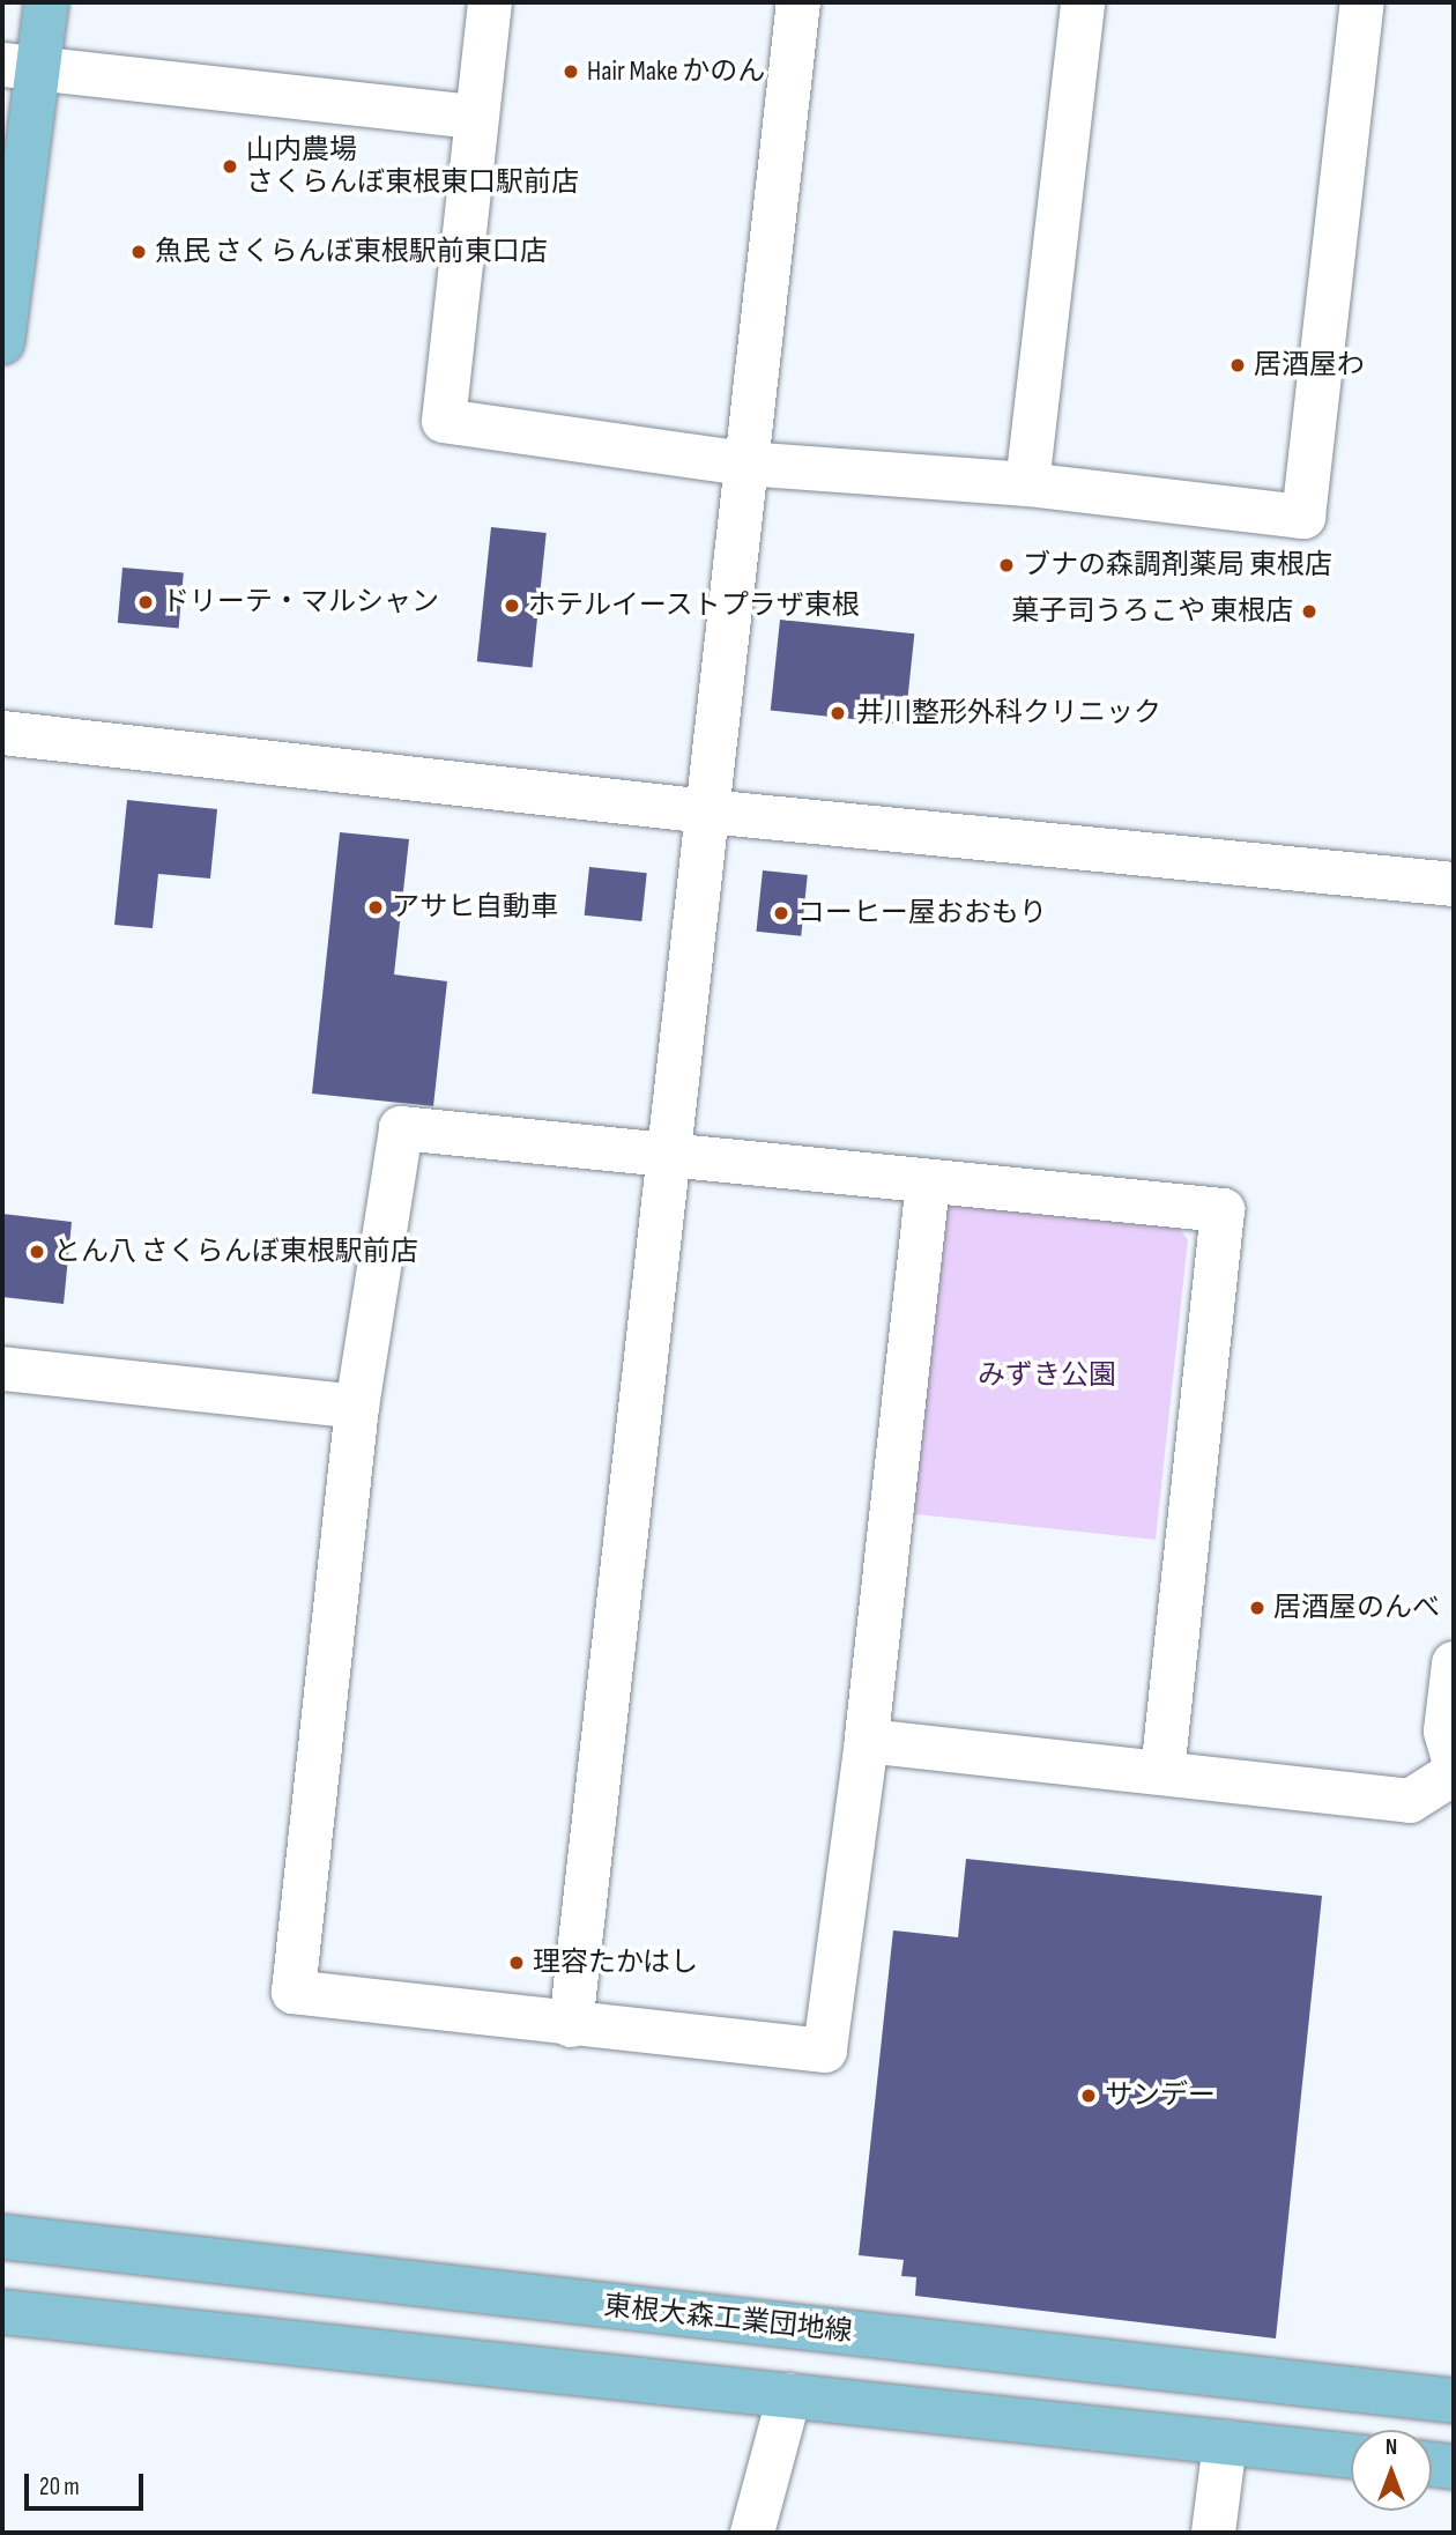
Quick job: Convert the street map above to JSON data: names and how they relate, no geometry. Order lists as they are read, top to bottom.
{
  "streets": {
    "main road": ["東根大森工業団地線"]
  },
  "parks": ["みずき公園"],
  "places": [
    "Hair Make かのん",
    "山内農場 さくらんぼ東根東口駅前店",
    "魚民 さくらんぼ東根駅前東口店",
    "居酒屋わ",
    "ブナの森調剤薬局 東根店",
    "ドリーテ・マルシャン",
    "ホテルイーストプラザ東根",
    "菓子司うろこや 東根店",
    "井川整形外科クリニック",
    "アサヒ自動車",
    "コーヒー屋おおもり",
    "とん八 さくらんぼ東根駅前店",
    "居酒屋のんべ",
    "理容たかはし",
    "サンデー"
  ],
  "scale_bar": "20 m",
  "north": "top"
}
